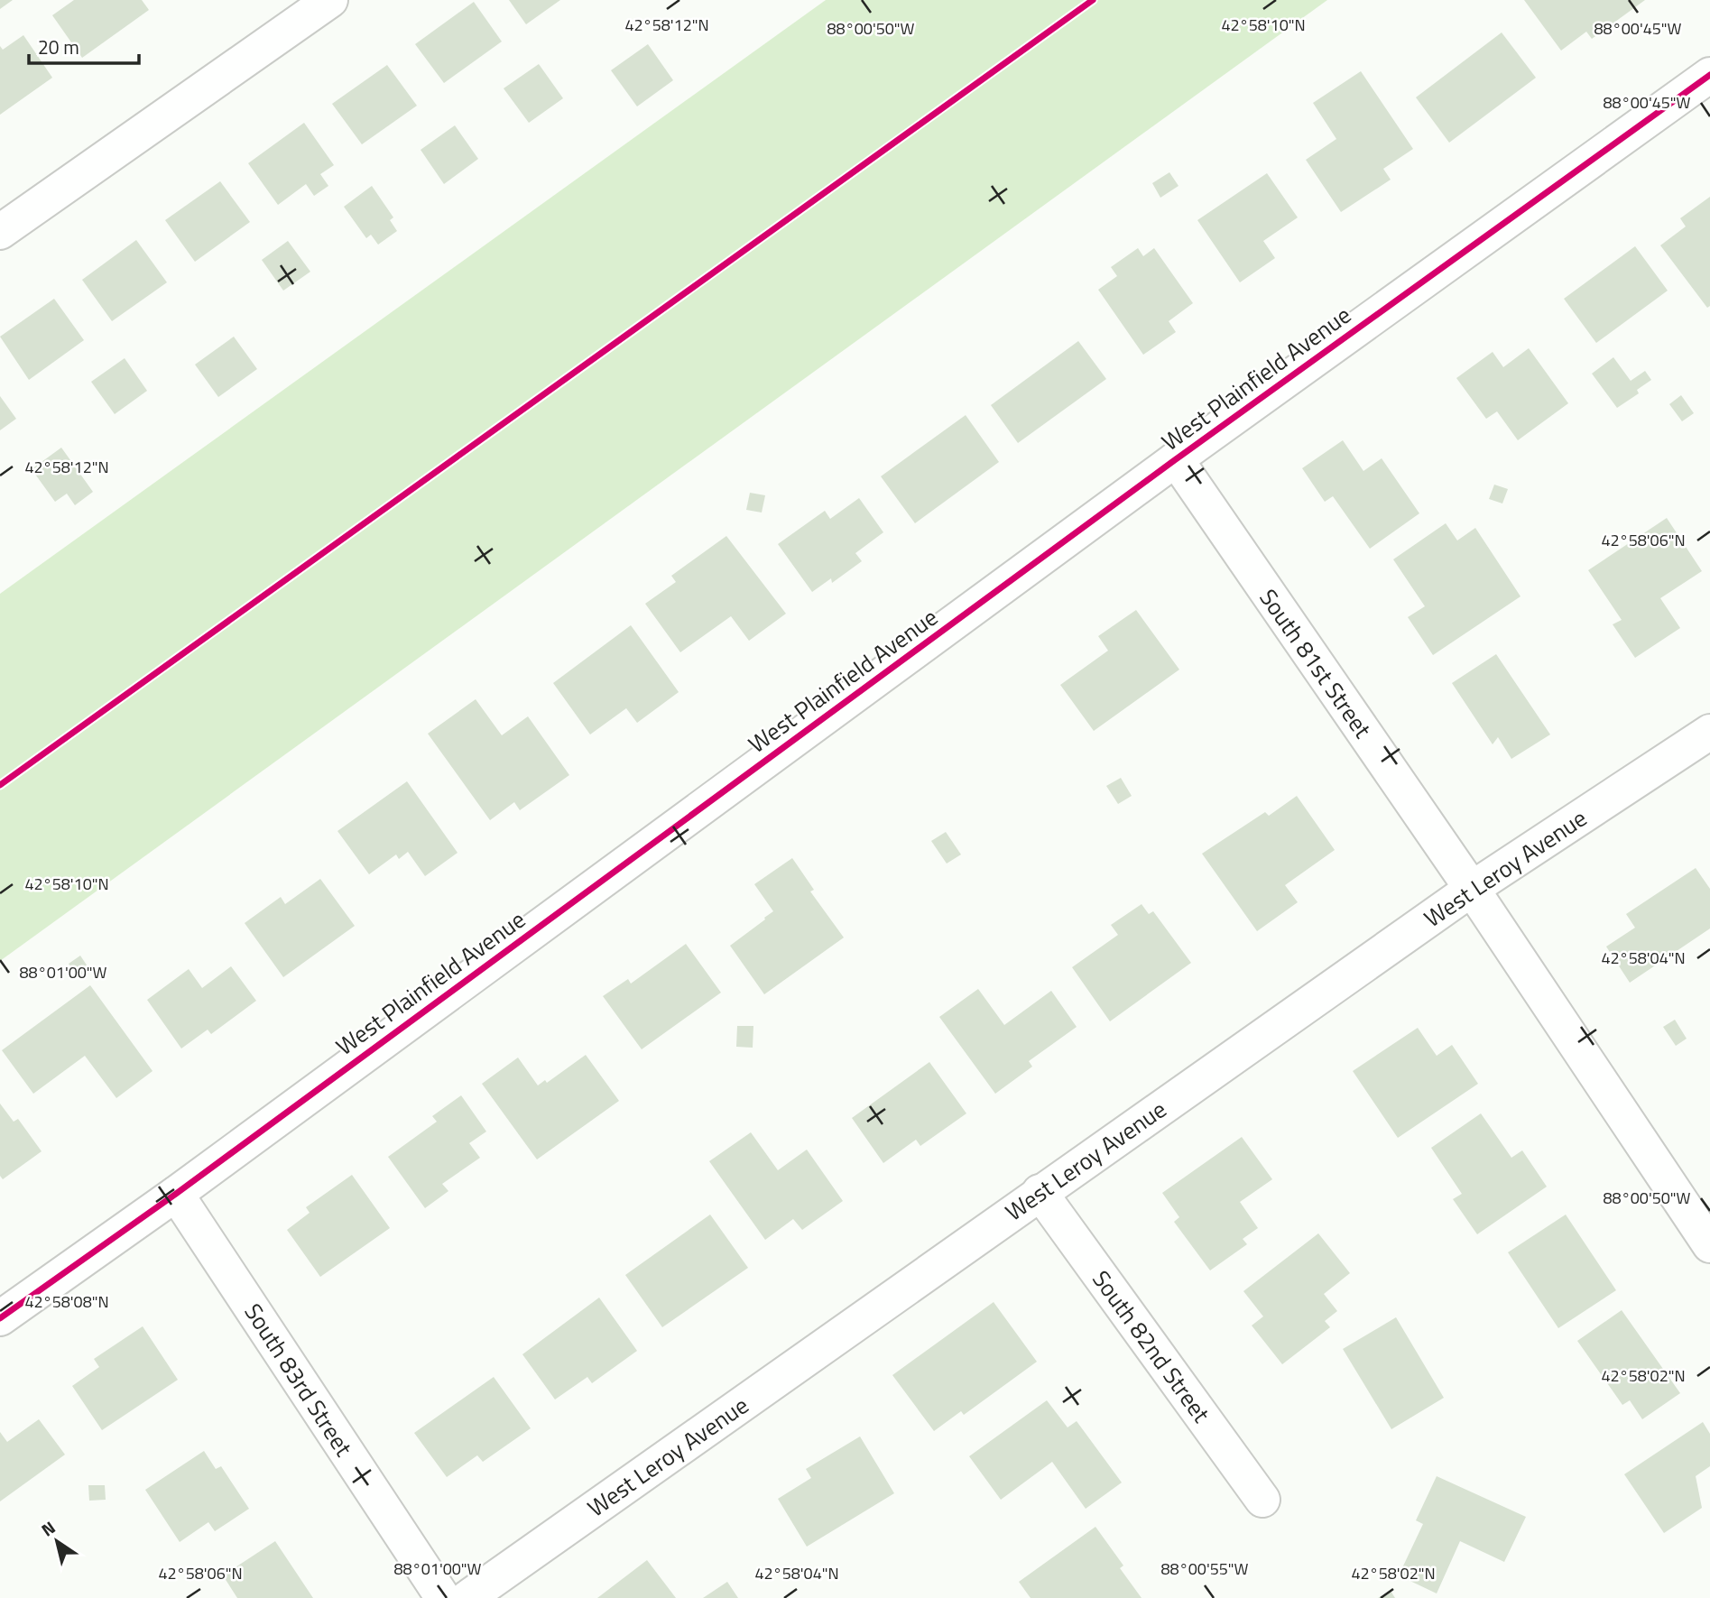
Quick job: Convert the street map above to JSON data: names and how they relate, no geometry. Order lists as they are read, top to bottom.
{
  "streets": {
    "street": [
      "West Plainfield Avenue",
      "South 81st Street",
      "West Leroy Avenue",
      "South 82nd Street",
      "South 83rd Street"
    ]
  },
  "crossings": [
    ["West Plainfield Avenue", "South 81st Street"],
    ["West Plainfield Avenue", "South 83rd Street"],
    ["South 81st Street", "West Leroy Avenue"],
    ["West Leroy Avenue", "South 82nd Street"]
  ],
  "scale_bar": "20 m",
  "north": "top left",
  "coordinates": [
    "42°58'10\"N",
    "42°58'12\"N",
    "88°00'50\"W",
    "88°00'45\"W",
    "42°58'06\"N",
    "42°58'04\"N",
    "88°01'00\"W",
    "42°58'08\"N",
    "42°58'02\"N",
    "88°00'55\"W"
  ]
}
